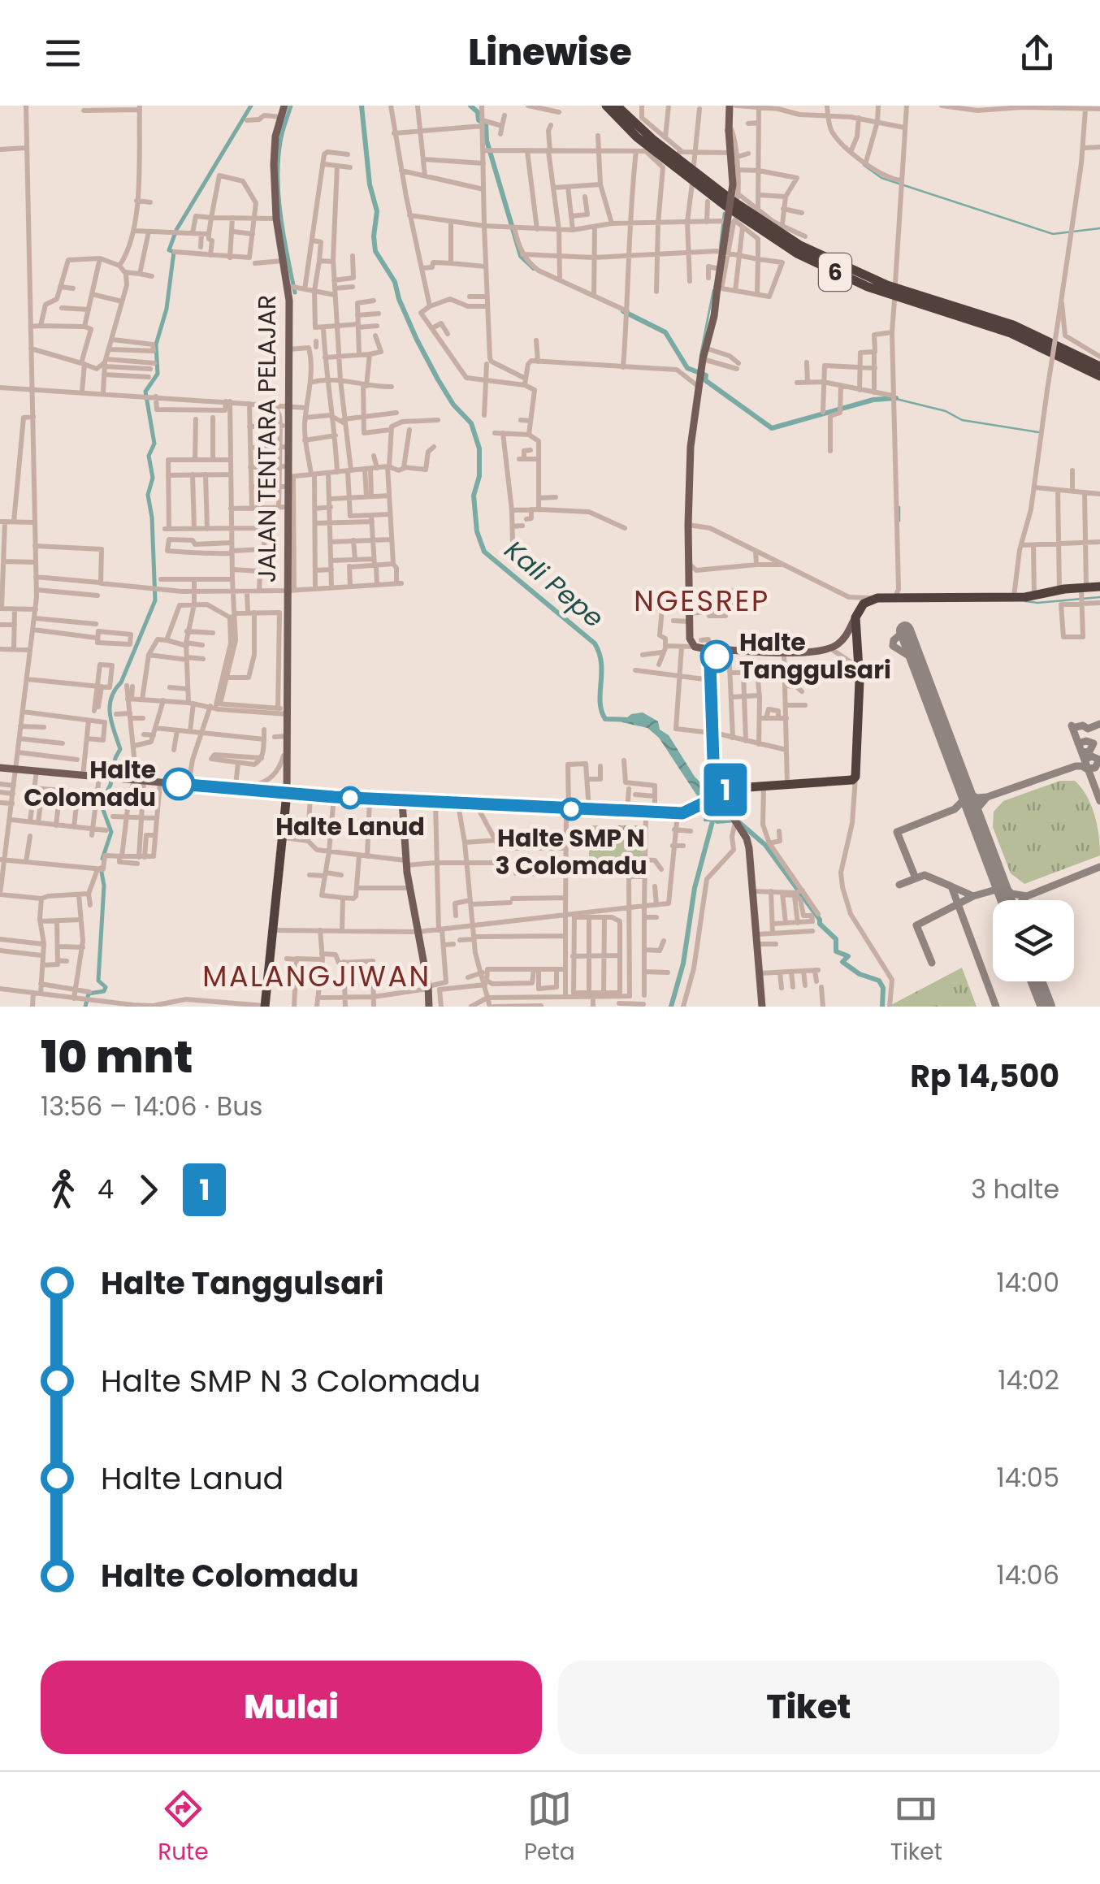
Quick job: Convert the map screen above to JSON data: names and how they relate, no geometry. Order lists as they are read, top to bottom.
{
  "streets": {
    "highway": ["6"],
    "main road": ["JALAN TENTARA PELAJAR"]
  },
  "districts": ["NGESREP", "MALANGJIWAN"],
  "water": ["Kali Pepe"],
  "places": [
    "Halte Tanggulsari",
    "Halte Colomadu",
    "Halte Lanud",
    "Halte SMP N 3 Colomadu"
  ],
  "lines": ["bus line 1"],
  "page": {
    "header": "Linewise",
    "on_map": "1",
    "heading": ["10 mnt", "13:56 – 14:06 · Bus", "Rp 14,500"],
    "legs": ["4", "1", "3 halte"],
    "list": [
      {
        "name": "Halte Tanggulsari",
        "value": "14:00"
      },
      {
        "name": "Halte SMP N 3 Colomadu",
        "value": "14:02"
      },
      {
        "name": "Halte Lanud",
        "value": "14:05"
      },
      {
        "name": "Halte Colomadu",
        "value": "14:06"
      }
    ],
    "buttons": ["Mulai", "Tiket"],
    "tabs": ["Rute", "Peta", "Tiket"]
  }
}
